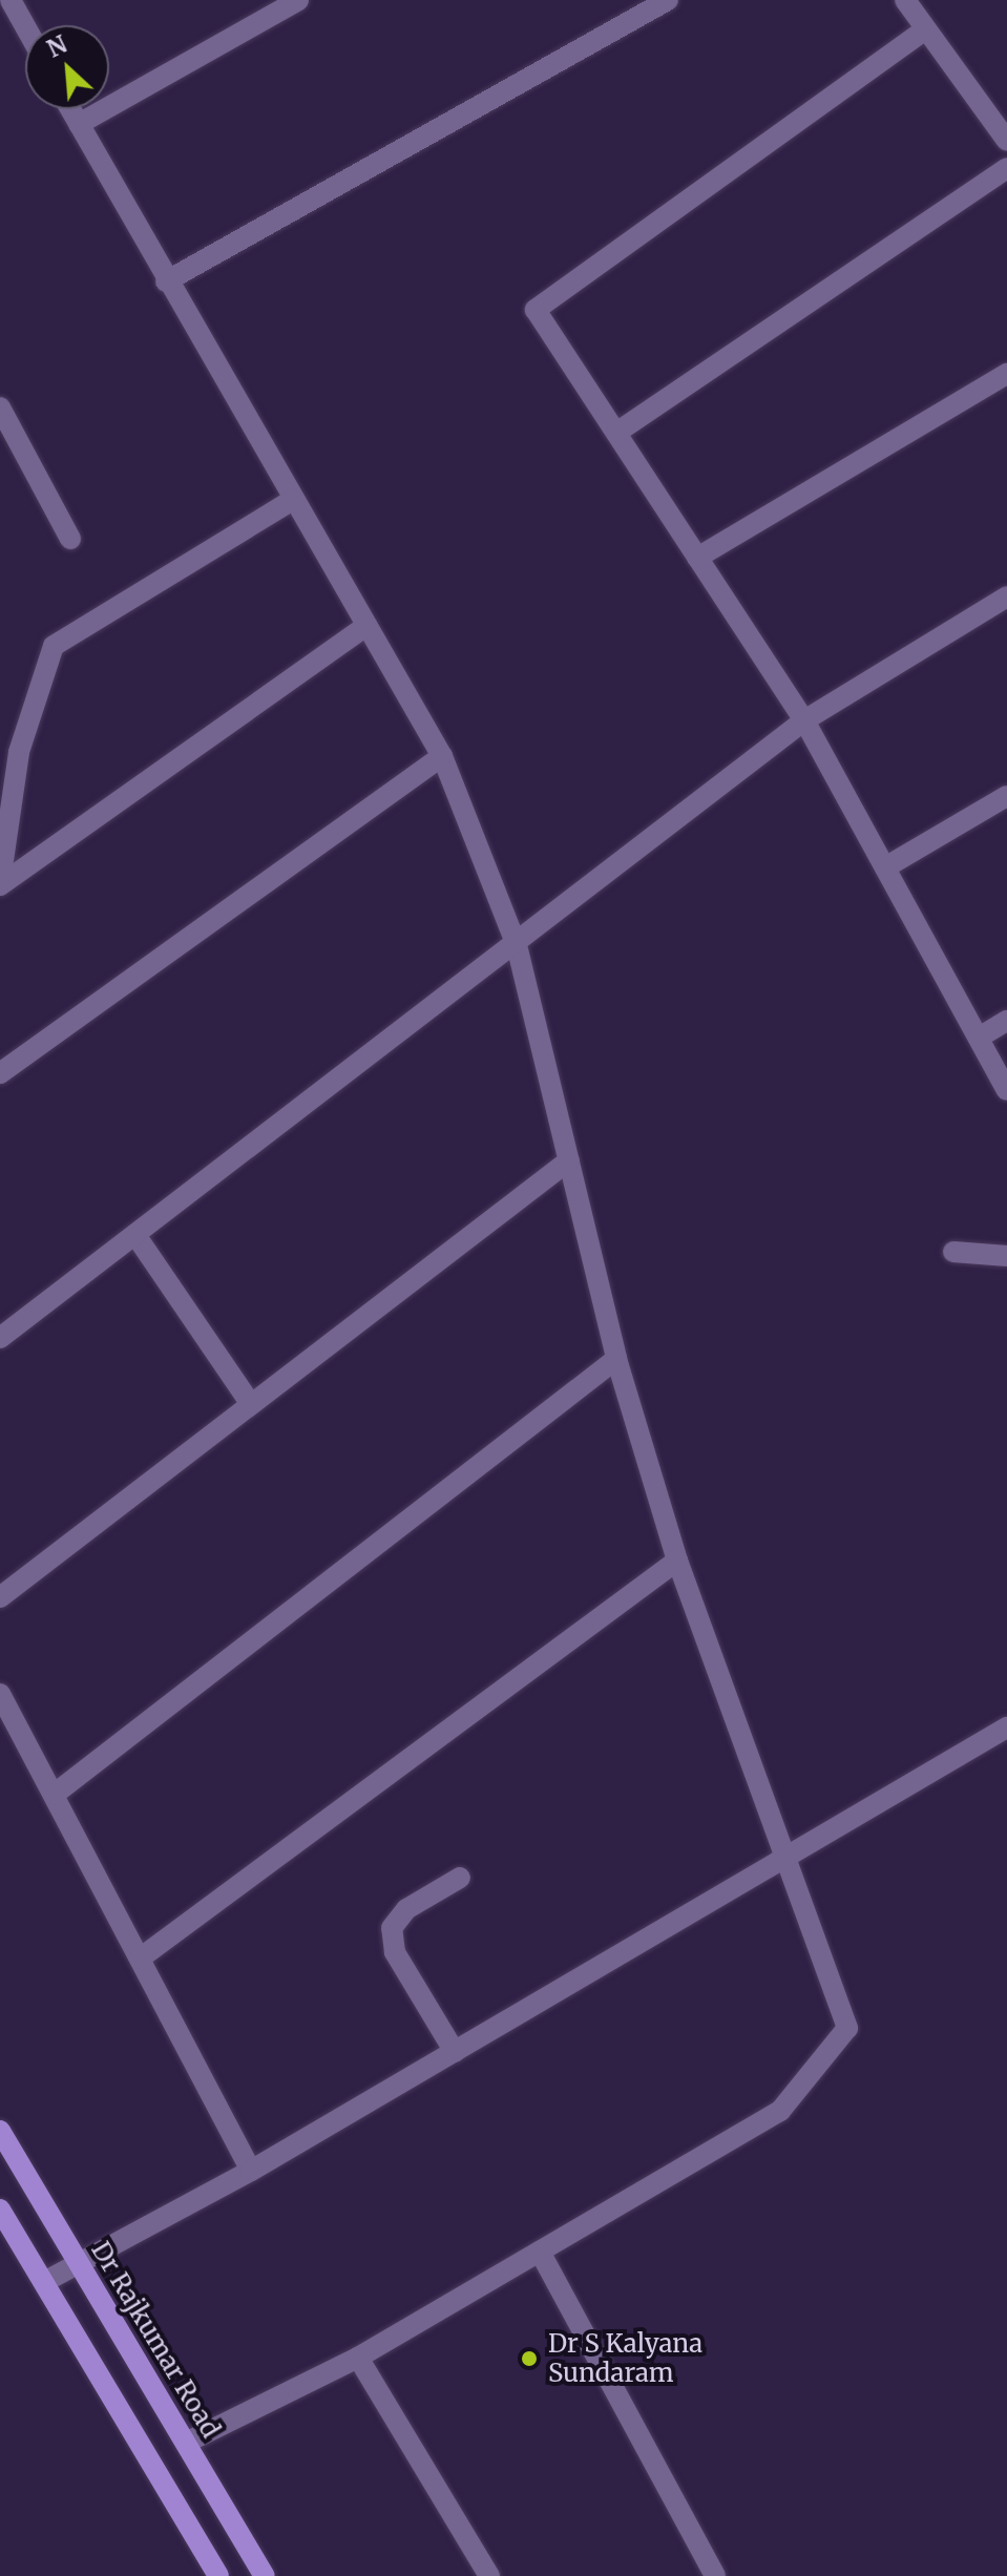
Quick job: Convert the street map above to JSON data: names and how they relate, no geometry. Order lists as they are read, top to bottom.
{
  "streets": {
    "main road": ["Dr Rajkumar Road"]
  },
  "places": ["Dr S Kalyana Sundaram"],
  "north": "top left"
}
